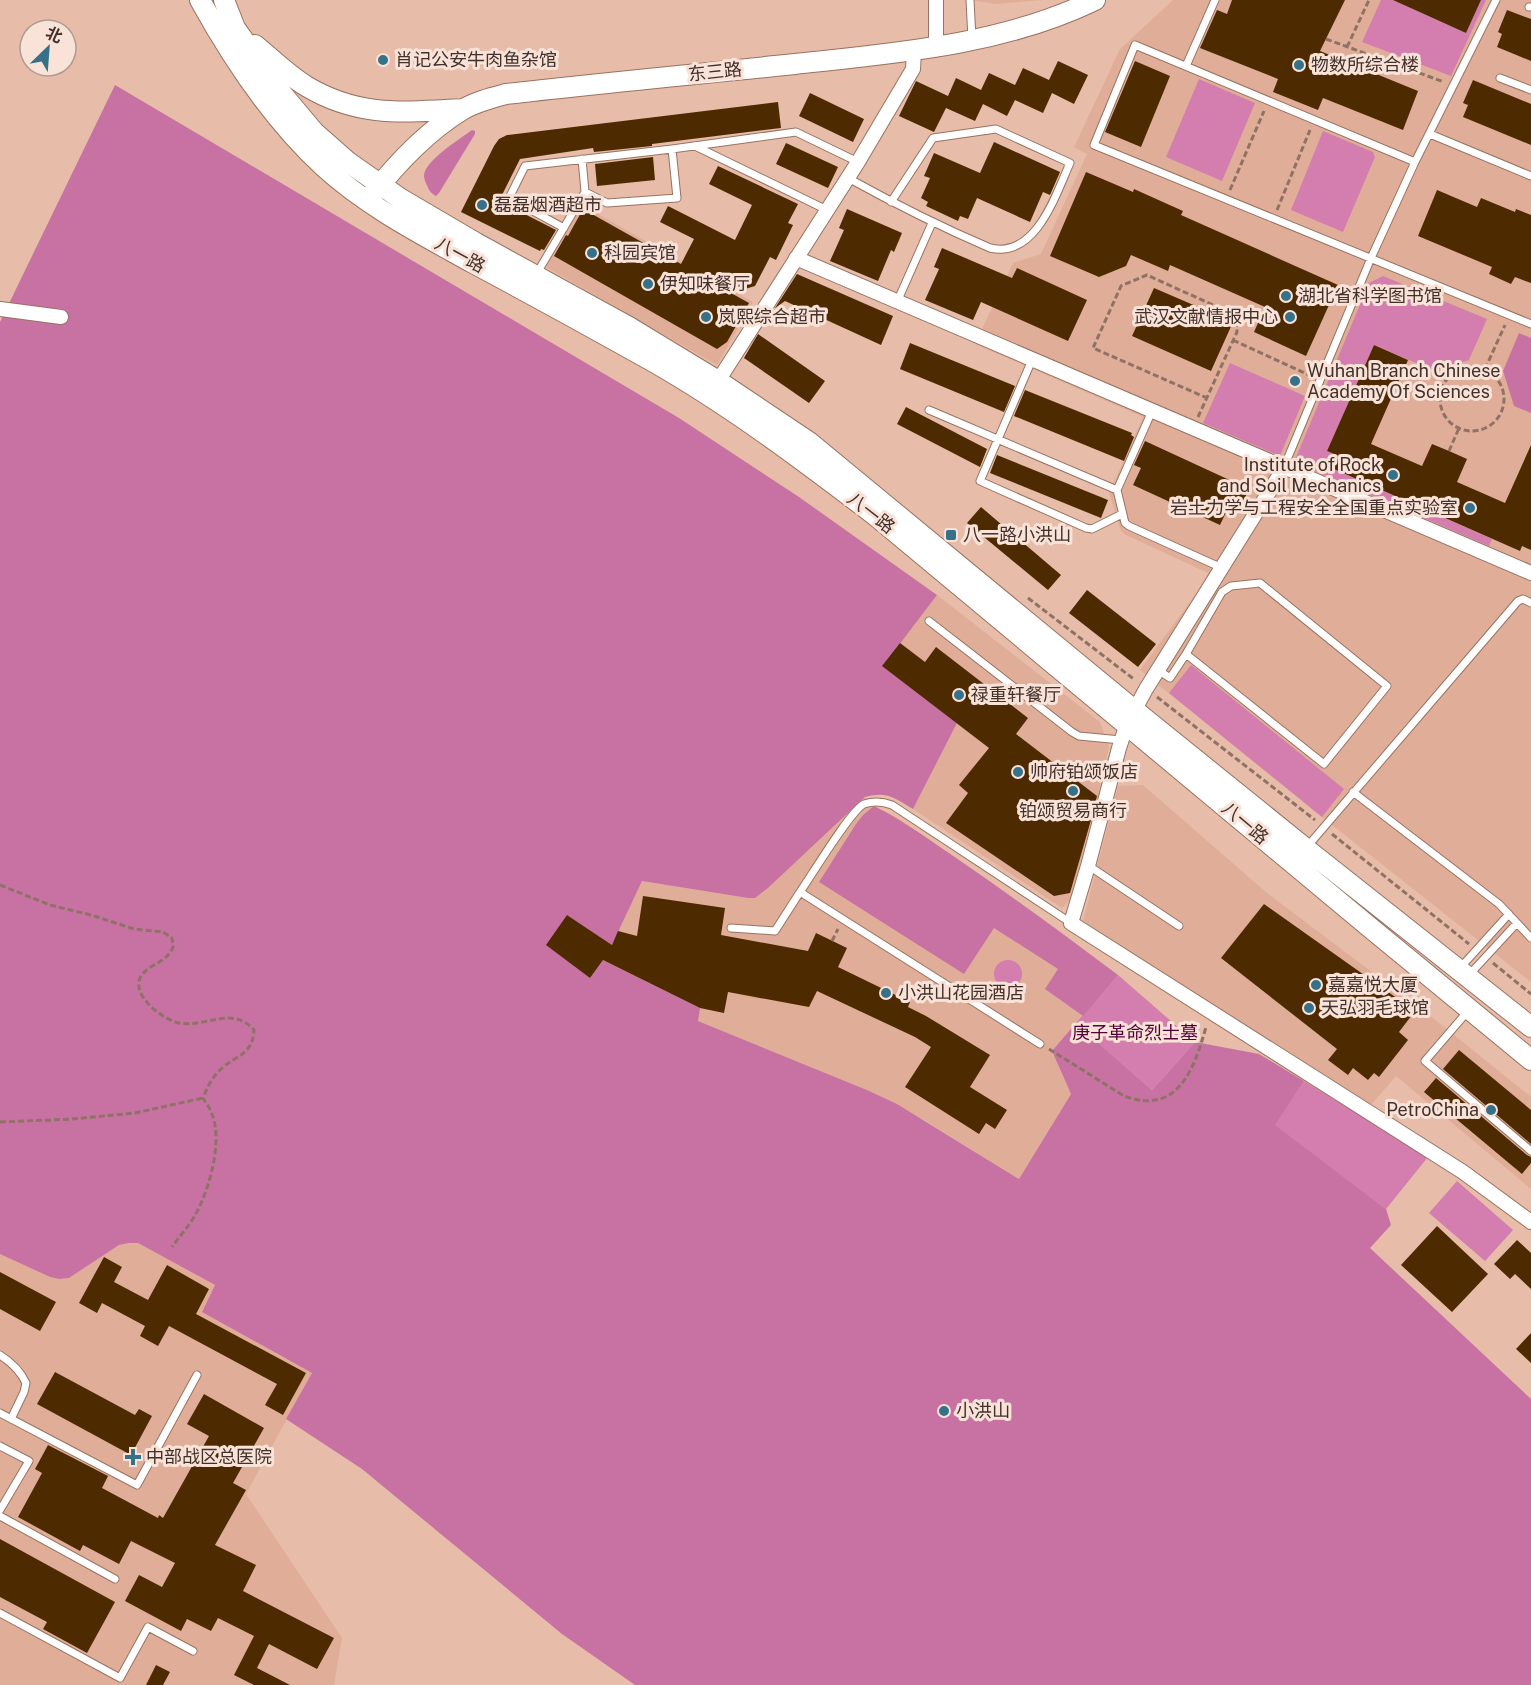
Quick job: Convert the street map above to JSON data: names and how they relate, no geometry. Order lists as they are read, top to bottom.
{
  "streets": {
    "main road": ["东三路", "八一路"]
  },
  "crossings": [
    ["东三路", "八一路"]
  ],
  "parks": ["庚子革命烈士墓"],
  "places": {
    "other": [
      "肖记公安牛肉鱼杂馆",
      "物数所综合楼",
      "磊磊烟酒超市",
      "科园宾馆",
      "伊知味餐厅",
      "湖北省科学图书馆",
      "岚熙综合超市",
      "武汉文献情报中心",
      "Wuhan Branch Chinese Academy Of Sciences",
      "Institute of Rock and Soil Mechanics",
      "岩土力学与工程安全全国重点实验室",
      "禄重轩餐厅",
      "帅府铂颂饭店",
      "铂颂贸易商行",
      "嘉嘉悦大厦",
      "小洪山花园酒店",
      "天弘羽毛球馆",
      "PetroChina",
      "小洪山"
    ],
    "transit": ["八一路小洪山"],
    "health": ["中部战区总医院"]
  },
  "north": "top right"
}
